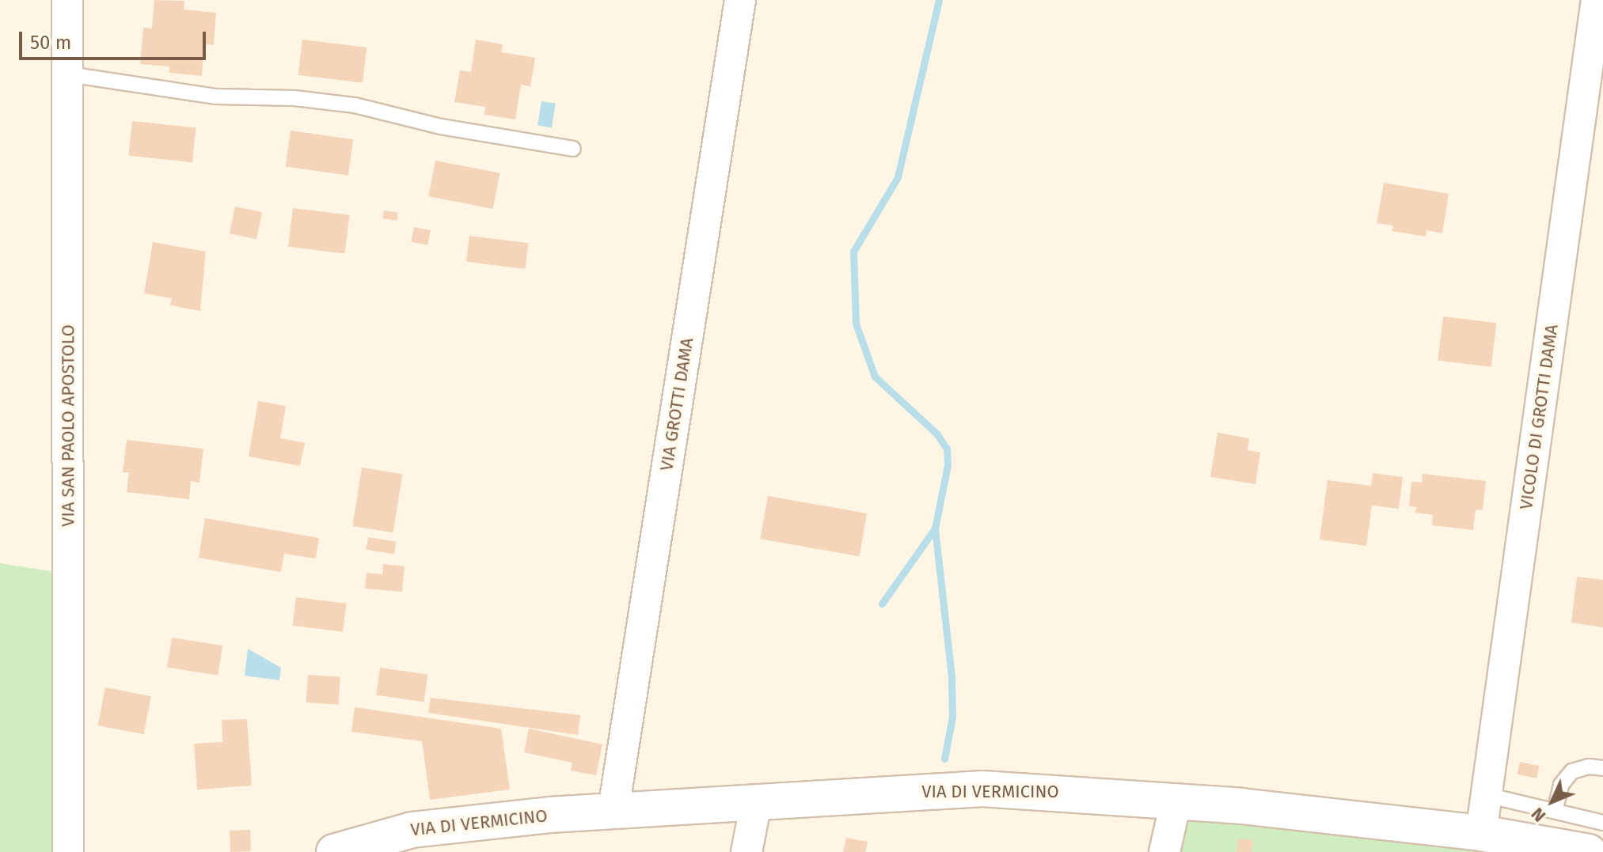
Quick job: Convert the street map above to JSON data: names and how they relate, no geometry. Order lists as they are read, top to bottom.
{
  "streets": {
    "main road": ["VIA DI VERMICINO"],
    "street": ["VIA GROTTI DAMA", "VICOLO DI GROTTI DAMA", "VIA SAN PAOLO APOSTOLO"]
  },
  "crossings": [
    ["VIA GROTTI DAMA", "VIA DI VERMICINO"],
    ["VICOLO DI GROTTI DAMA", "VIA DI VERMICINO"]
  ],
  "scale_bar": "50 m",
  "north": "bottom left"
}
